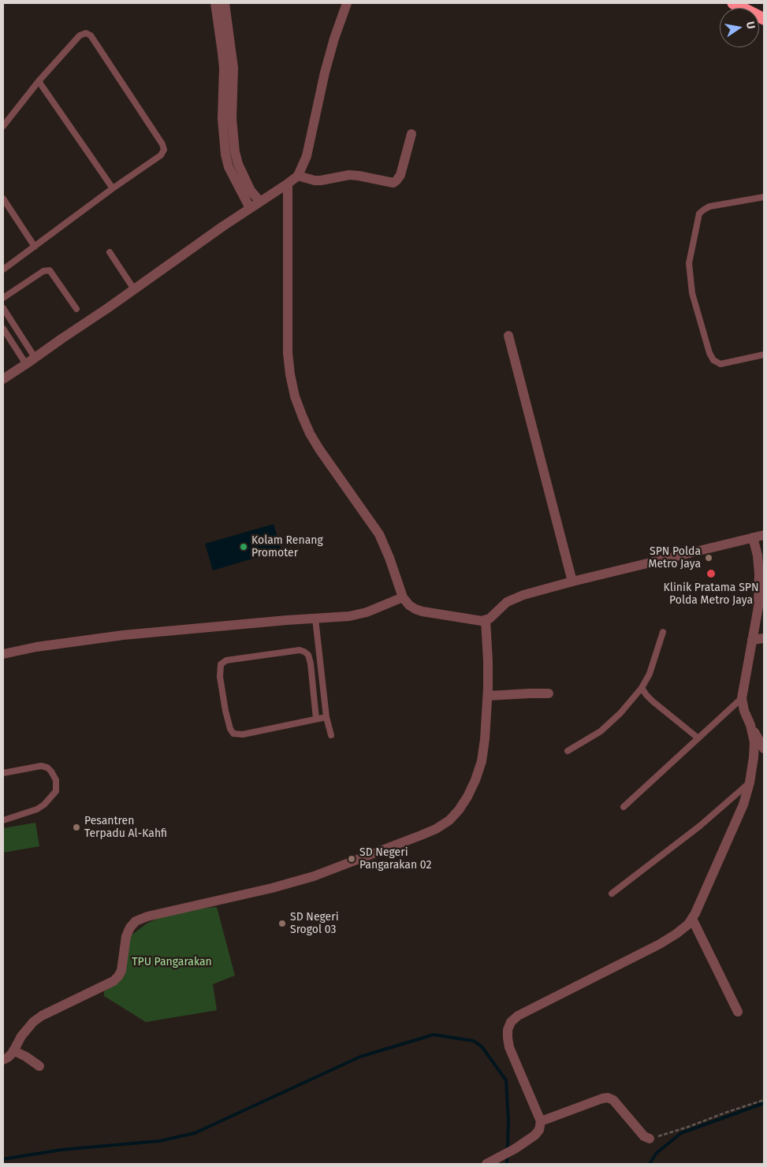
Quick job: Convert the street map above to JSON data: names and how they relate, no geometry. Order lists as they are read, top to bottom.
{
  "parks": ["TPU Pangarakan"],
  "places": [
    "Kolam Renang Promoter",
    "SPN Polda Metro Jaya",
    "Klinik Pratama SPN Polda Metro Jaya",
    "Pesantren Terpadu Al-Kahfi",
    "SD Negeri Pangarakan 02",
    "SD Negeri Srogol 03"
  ],
  "north": "right"
}
